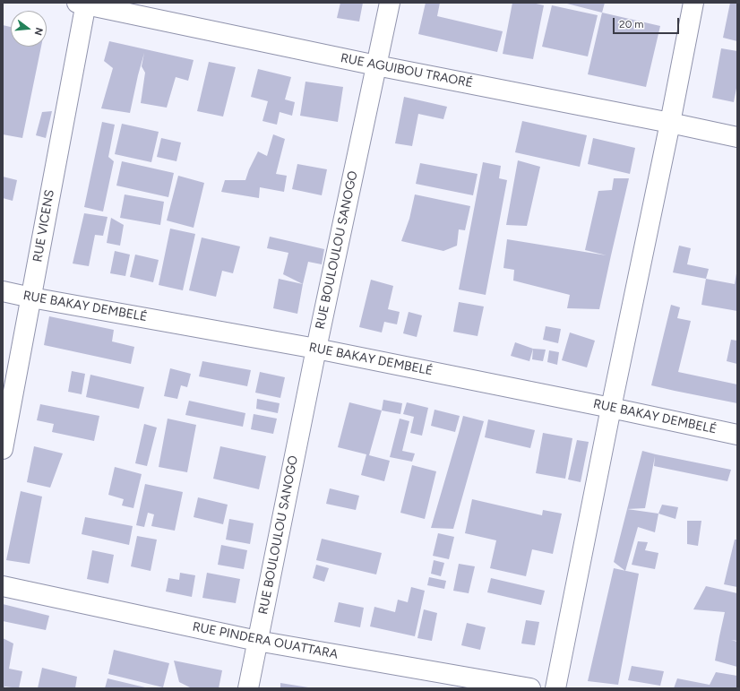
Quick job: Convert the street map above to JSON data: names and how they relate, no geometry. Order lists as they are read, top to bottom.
{
  "streets": {
    "street": [
      "RUE AGUIBOU TRAORÉ",
      "RUE VICENS",
      "RUE BOULOULOU SANOGO",
      "RUE BAKAY DEMBELÉ",
      "RUE PINDERA OUATTARA"
    ]
  },
  "crossings": [
    ["RUE AGUIBOU TRAORÉ", "RUE VICENS"],
    ["RUE AGUIBOU TRAORÉ", "RUE BOULOULOU SANOGO"],
    ["RUE VICENS", "RUE BAKAY DEMBELÉ"],
    ["RUE BOULOULOU SANOGO", "RUE BAKAY DEMBELÉ"],
    ["RUE BOULOULOU SANOGO", "RUE PINDERA OUATTARA"]
  ],
  "scale_bar": "20 m",
  "north": "right"
}
